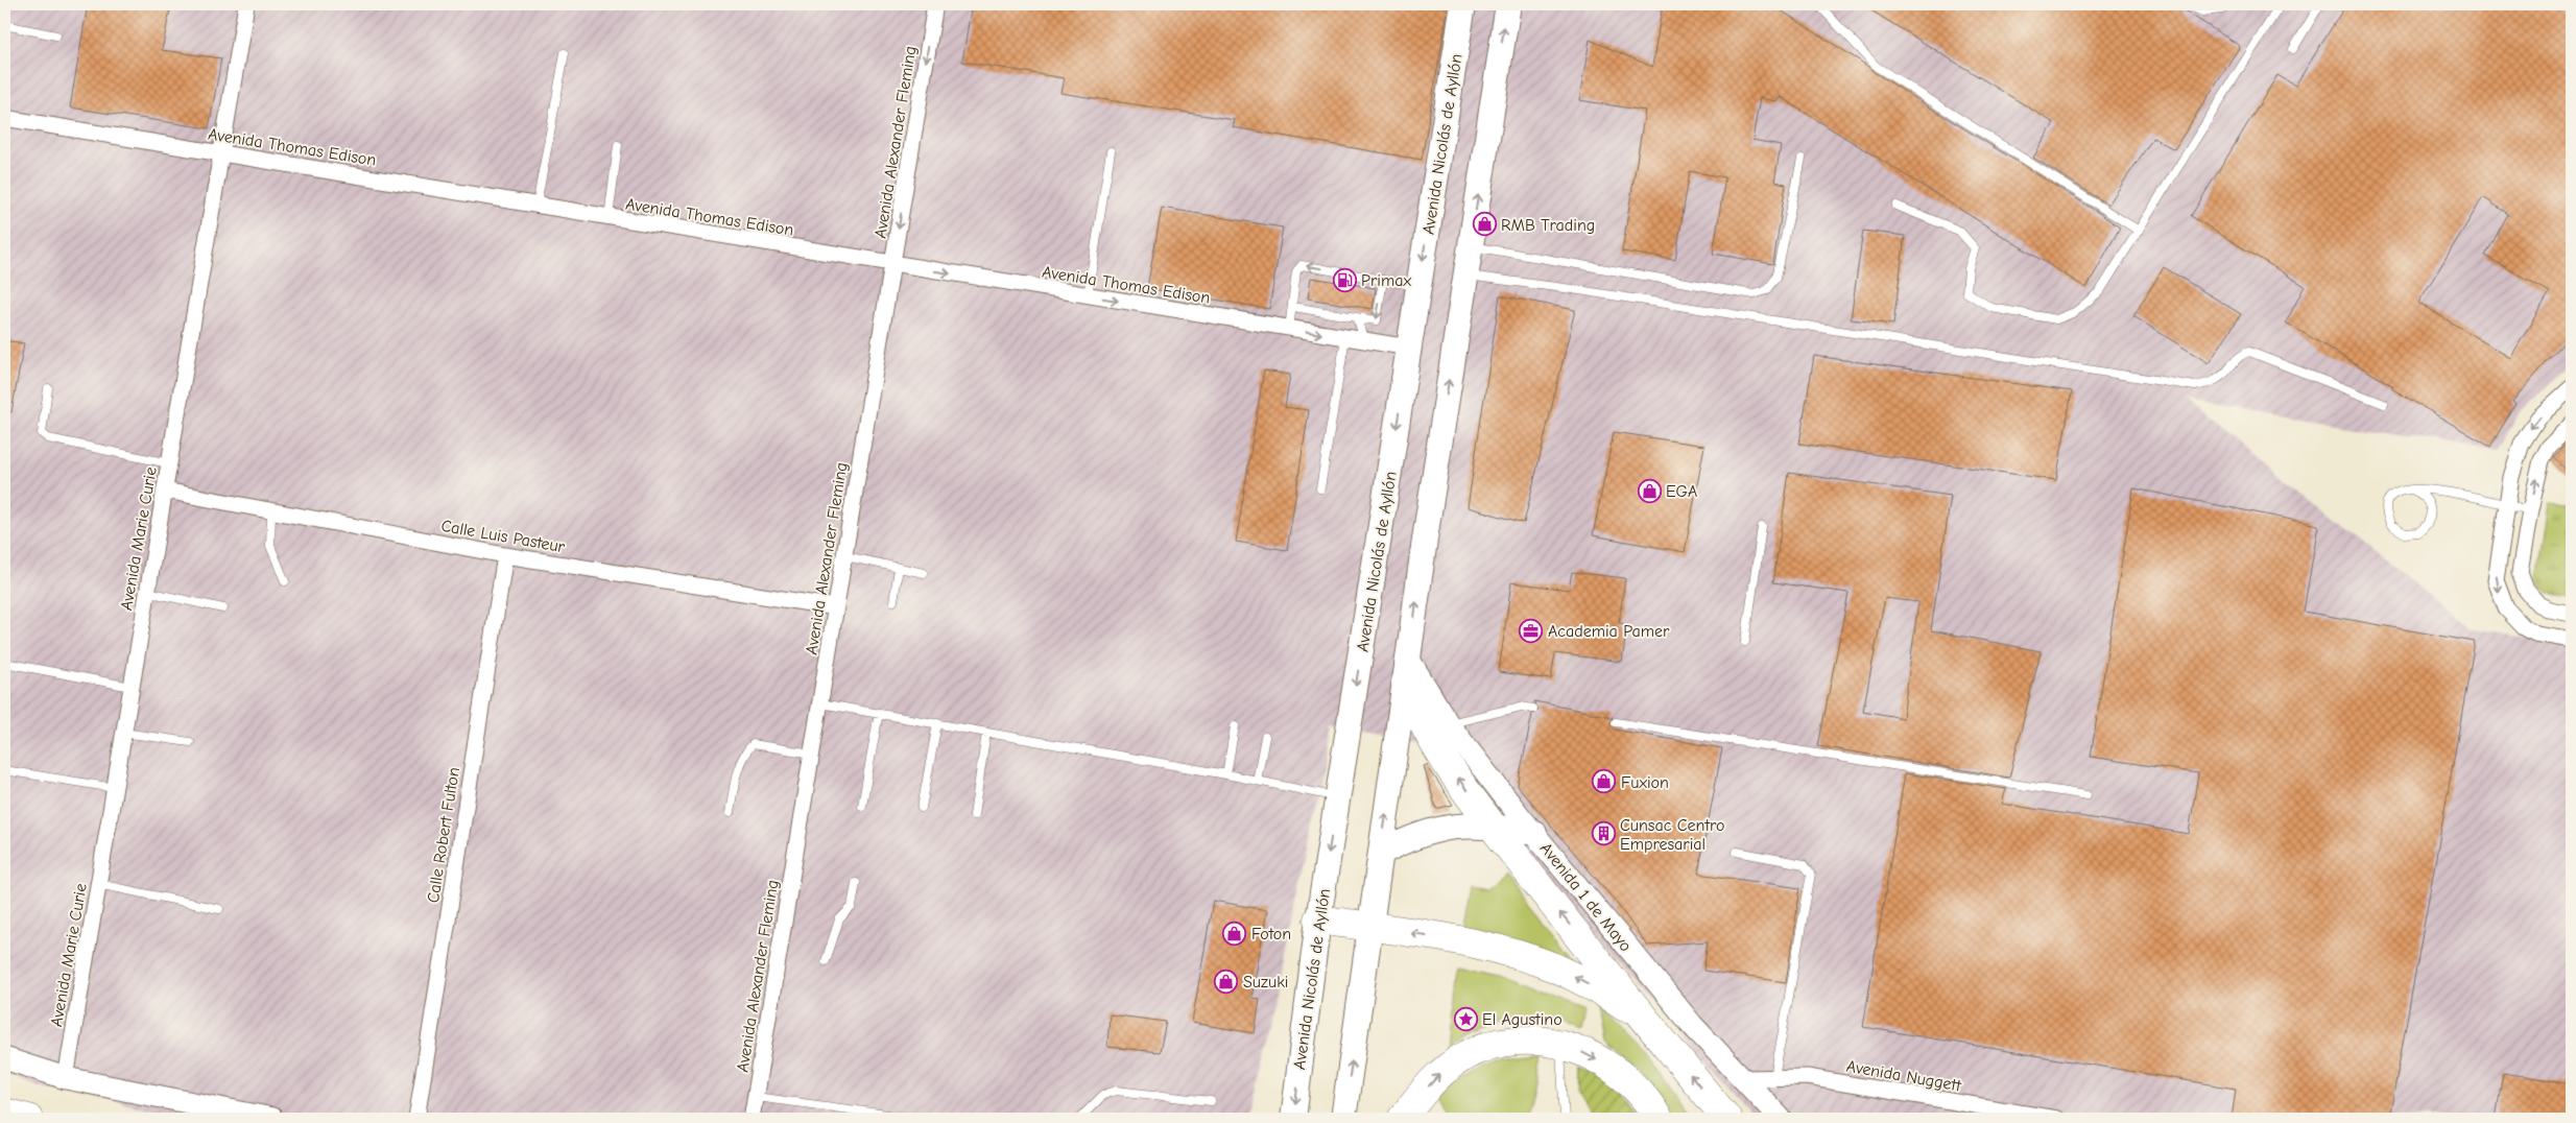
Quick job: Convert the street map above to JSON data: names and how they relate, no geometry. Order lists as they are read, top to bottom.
{
  "streets": {
    "main road": ["Avenida Nicolás de Ayllón"],
    "street": [
      "Avenida Alexander Fleming",
      "Avenida Thomas Edison",
      "Calle Luis Pasteur",
      "Avenida Marie Curie",
      "Calle Robert Fulton",
      "Avenida 1 de Mayo",
      "Avenida Nuggett"
    ]
  },
  "crossings": [
    ["Avenida Alexander Fleming", "Avenida Thomas Edison"],
    ["Avenida Alexander Fleming", "Calle Luis Pasteur"],
    ["Avenida Nicolás de Ayllón", "Avenida Thomas Edison"],
    ["Avenida Thomas Edison", "Avenida Marie Curie"],
    ["Calle Luis Pasteur", "Avenida Marie Curie"],
    ["Calle Luis Pasteur", "Calle Robert Fulton"],
    ["Avenida 1 de Mayo", "Avenida Nuggett"]
  ],
  "places": {
    "shop": [
      "RMB Trading",
      "EGA",
      "Fuxion",
      "Foton",
      "Suzuki"
    ],
    "fuel station": ["Primax"],
    "office": ["Academia Pamer"],
    "building": ["Cunsac Centro Empresarial"],
    "place": ["El Agustino"]
  }
}
